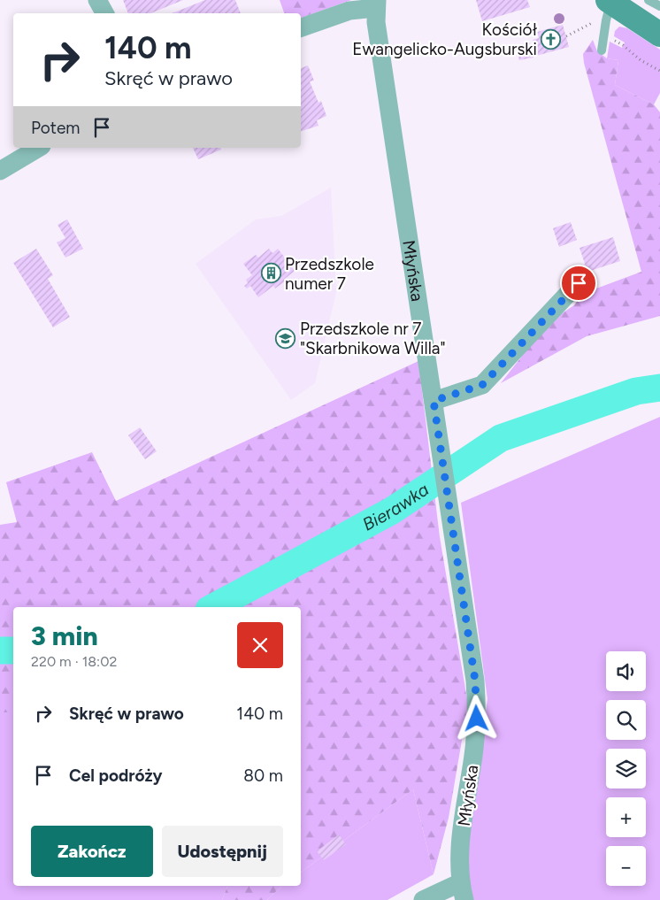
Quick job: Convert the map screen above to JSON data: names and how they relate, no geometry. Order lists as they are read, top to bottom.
{
  "streets": {
    "street": ["Młyńska"]
  },
  "water": ["Bierawka"],
  "places": {
    "church": ["Kościół Ewangelicko-Augsburski"],
    "building": ["Przedszkole numer 7"],
    "school or university": ["Przedszkole nr 7 \"Skarbnikowa Willa\""]
  },
  "page": {
    "turn": ["140 m", "Skręć w prawo"],
    "then": "Potem",
    "heading": ["3 min", "220 m · 18:02"],
    "map_buttons": ["+", "−"],
    "list": [
      {
        "name": "Skręć w prawo",
        "value": "140 m"
      },
      {
        "name": "Cel podróży",
        "value": "80 m"
      }
    ],
    "buttons": ["Zakończ", "Udostępnij"]
  }
}
